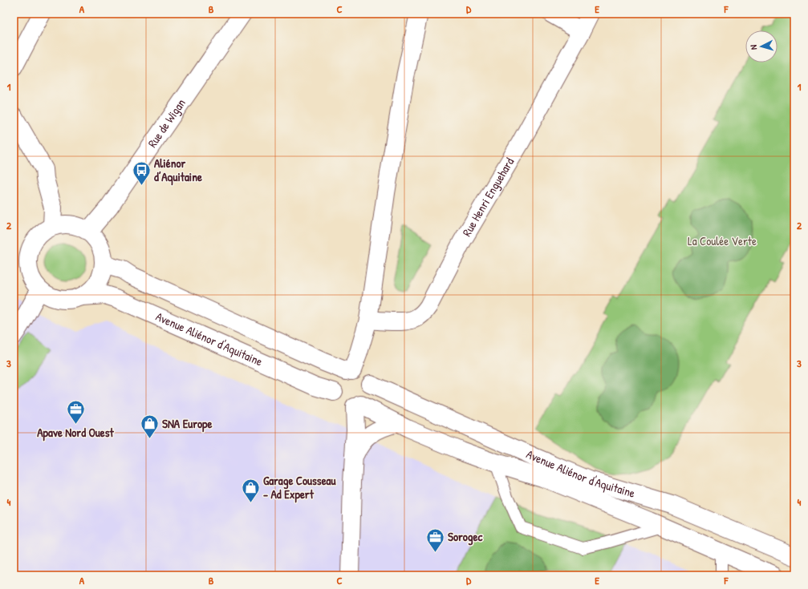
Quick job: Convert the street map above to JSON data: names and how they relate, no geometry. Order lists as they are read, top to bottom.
{
  "streets": {
    "street": ["Rue de Wigan", "Rue Henri Enguehard", "Avenue Aliénor d'Aquitaine"]
  },
  "crossings": [
    ["Rue de Wigan", "Avenue Aliénor d'Aquitaine"]
  ],
  "parks": ["La Coulée Verte"],
  "places": {
    "bus stop": ["Aliénor d’Aquitaine"],
    "office": ["Apave Nord Ouest", "Sorogec"],
    "shop": ["SNA Europe", "Garage Cousseau - Ad Expert"]
  },
  "north": "left",
  "grid": {
    "columns": [
      "A",
      "B",
      "C",
      "D",
      "E",
      "F"
    ],
    "rows": [
      "1",
      "2",
      "3",
      "4"
    ]
  }
}
